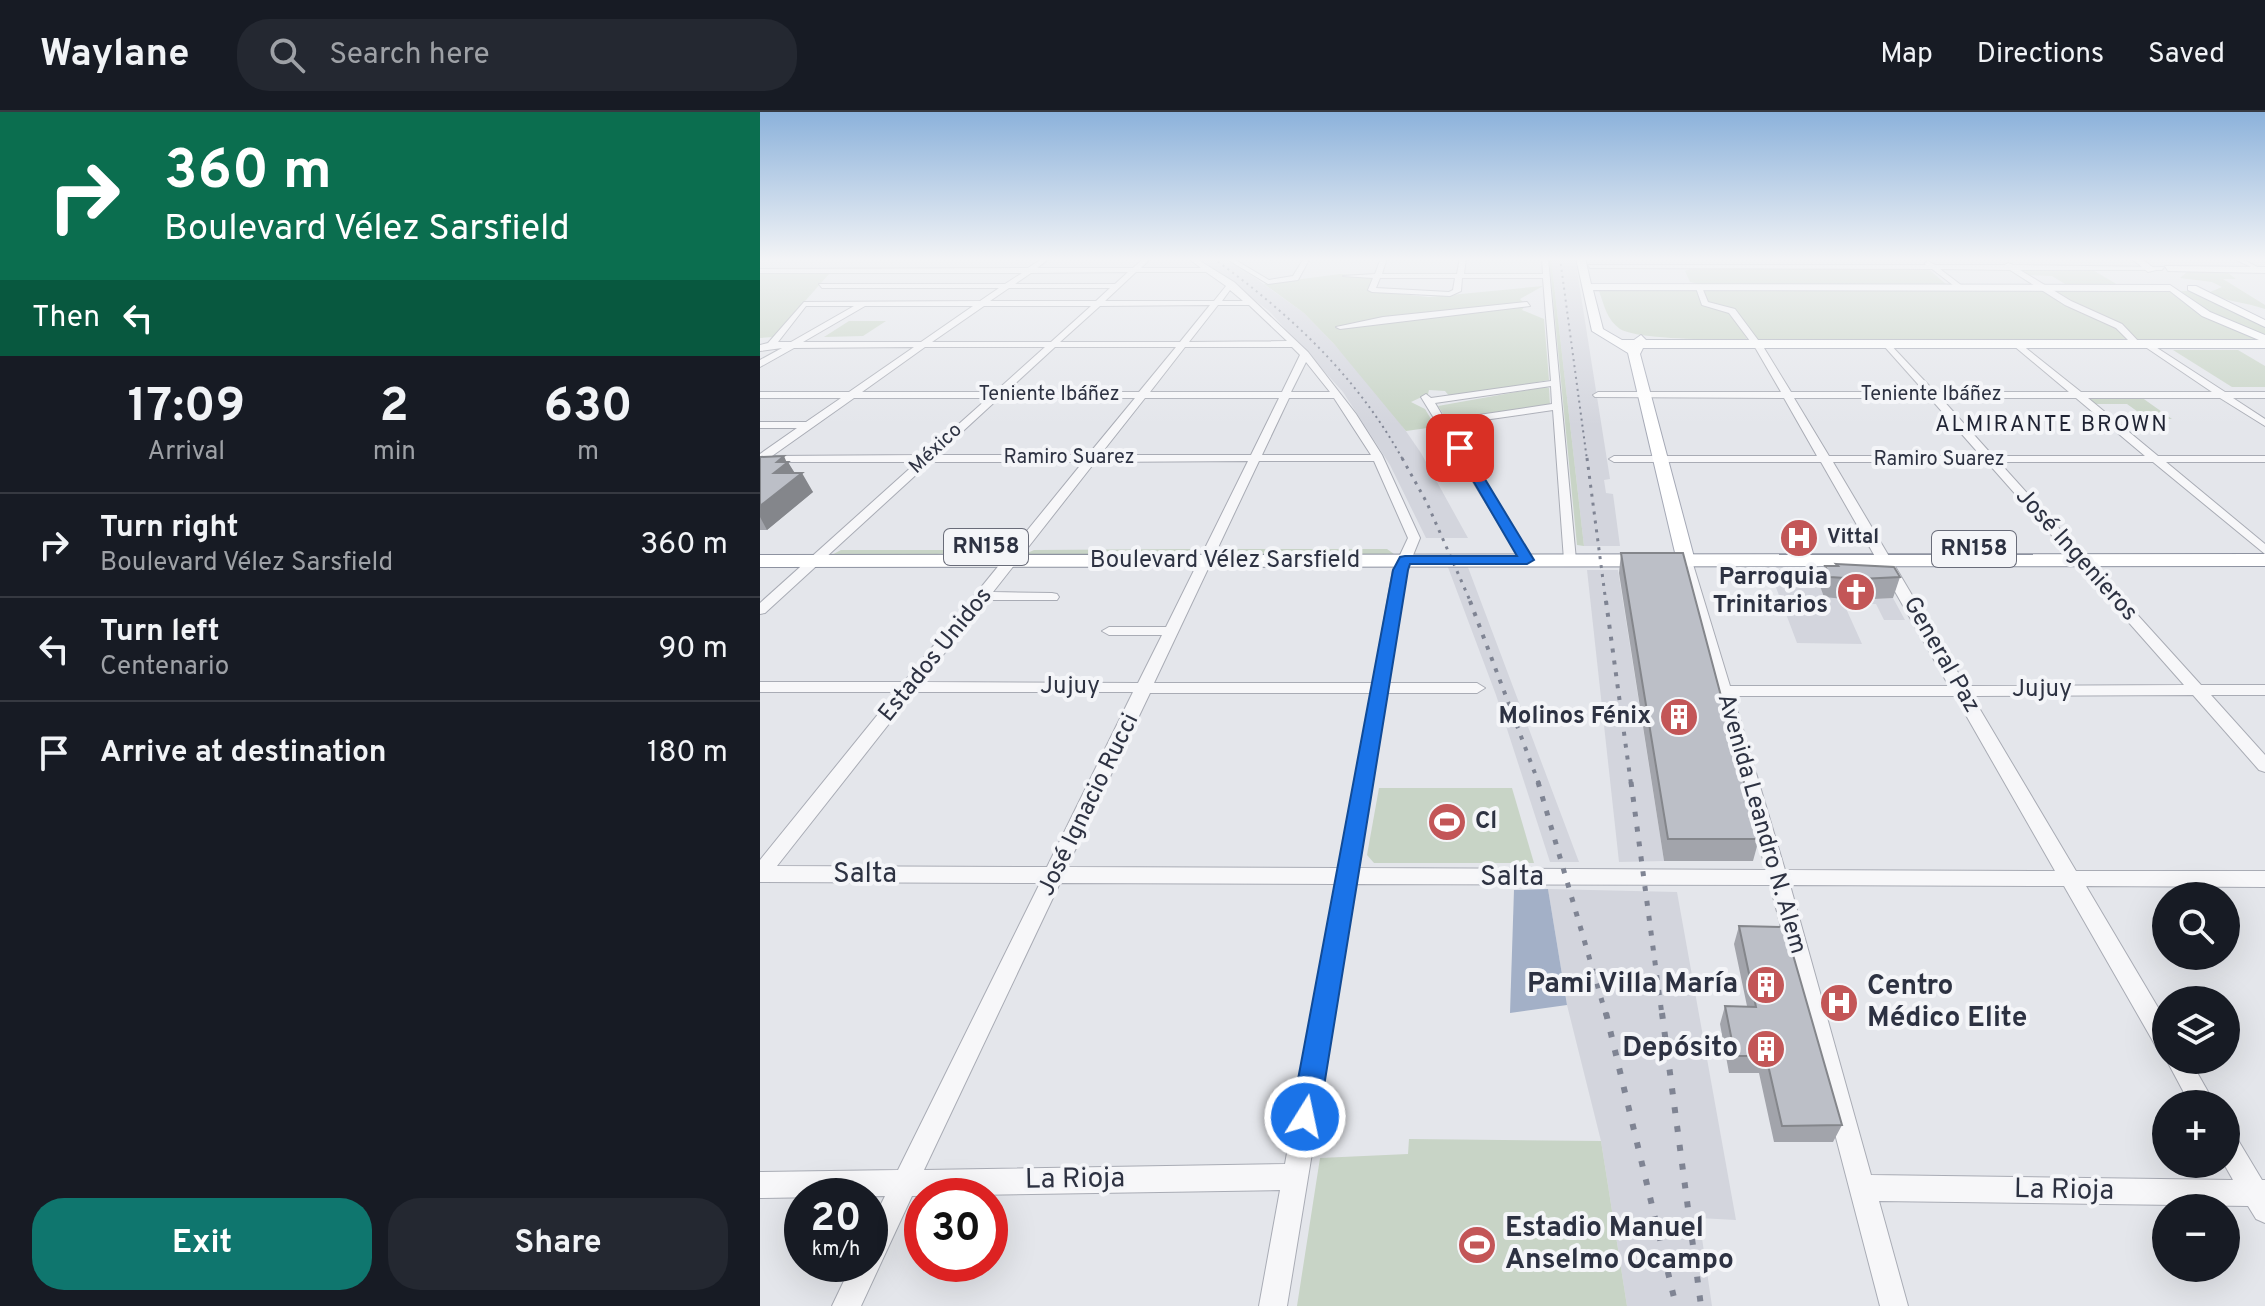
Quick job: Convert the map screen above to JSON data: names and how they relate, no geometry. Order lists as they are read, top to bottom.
{
  "streets": {
    "highway": ["RN158", "Boulevard Vélez Sarsfield"],
    "main road": ["Avenida Leandro N. Alem"],
    "street": [
      "Teniente Ibáñez",
      "México",
      "Ramiro Suarez",
      "José Ingenieros",
      "Estados Unidos",
      "General Paz",
      "Jujuy",
      "José Ignacio Rucci",
      "Salta",
      "La Rioja"
    ]
  },
  "crossings": [
    ["Teniente Ibáñez", "México"],
    ["Teniente Ibáñez", "José Ingenieros"],
    ["Teniente Ibáñez", "Estados Unidos"],
    ["Teniente Ibáñez", "General Paz"],
    ["Teniente Ibáñez", "José Ignacio Rucci"],
    ["Teniente Ibáñez", "Avenida Leandro N. Alem"],
    ["México", "Ramiro Suarez"],
    ["México", "Boulevard Vélez Sarsfield"],
    ["Ramiro Suarez", "José Ingenieros"],
    ["Ramiro Suarez", "Estados Unidos"],
    ["Ramiro Suarez", "General Paz"],
    ["Ramiro Suarez", "José Ignacio Rucci"],
    ["Ramiro Suarez", "Avenida Leandro N. Alem"],
    ["José Ingenieros", "Boulevard Vélez Sarsfield"],
    ["José Ingenieros", "Jujuy"],
    ["Boulevard Vélez Sarsfield", "Estados Unidos"],
    ["Boulevard Vélez Sarsfield", "General Paz"],
    ["Boulevard Vélez Sarsfield", "José Ignacio Rucci"],
    ["Boulevard Vélez Sarsfield", "Avenida Leandro N. Alem"],
    ["Estados Unidos", "Jujuy"],
    ["Estados Unidos", "Salta"],
    ["General Paz", "Jujuy"],
    ["General Paz", "Salta"],
    ["Jujuy", "José Ignacio Rucci"],
    ["Jujuy", "Avenida Leandro N. Alem"],
    ["José Ignacio Rucci", "Salta"],
    ["Avenida Leandro N. Alem", "Salta"],
    ["Avenida Leandro N. Alem", "La Rioja"]
  ],
  "districts": ["ALMIRANTE BROWN"],
  "places": {
    "hospital": ["Vittal", "Centro Médico Elite"],
    "church": ["Parroquia Trinitarios"],
    "building": ["Molinos Fénix", "Pami Villa María", "Depósito"],
    "sports": ["Cl", "Estadio Manuel Anselmo Ocampo"]
  },
  "page": {
    "header": "Waylane",
    "search": "Search here",
    "nav": ["Map", "Directions", "Saved"],
    "turn": ["360 m", "Boulevard Vélez Sarsfield"],
    "then": "Then",
    "eta": [
      "17:09",
      "Arrival",
      "2",
      "min",
      "630",
      "m"
    ],
    "list": [
      {
        "name": "Turn right",
        "note": "Boulevard Vélez Sarsfield",
        "value": "360 m"
      },
      {
        "name": "Turn left",
        "note": "Centenario",
        "value": "90 m"
      },
      {
        "name": "Arrive at destination",
        "value": "180 m"
      }
    ],
    "map_buttons": ["+", "−"],
    "speed": "20 km/h",
    "limit": "30",
    "buttons": ["Exit", "Share"]
  }
}
